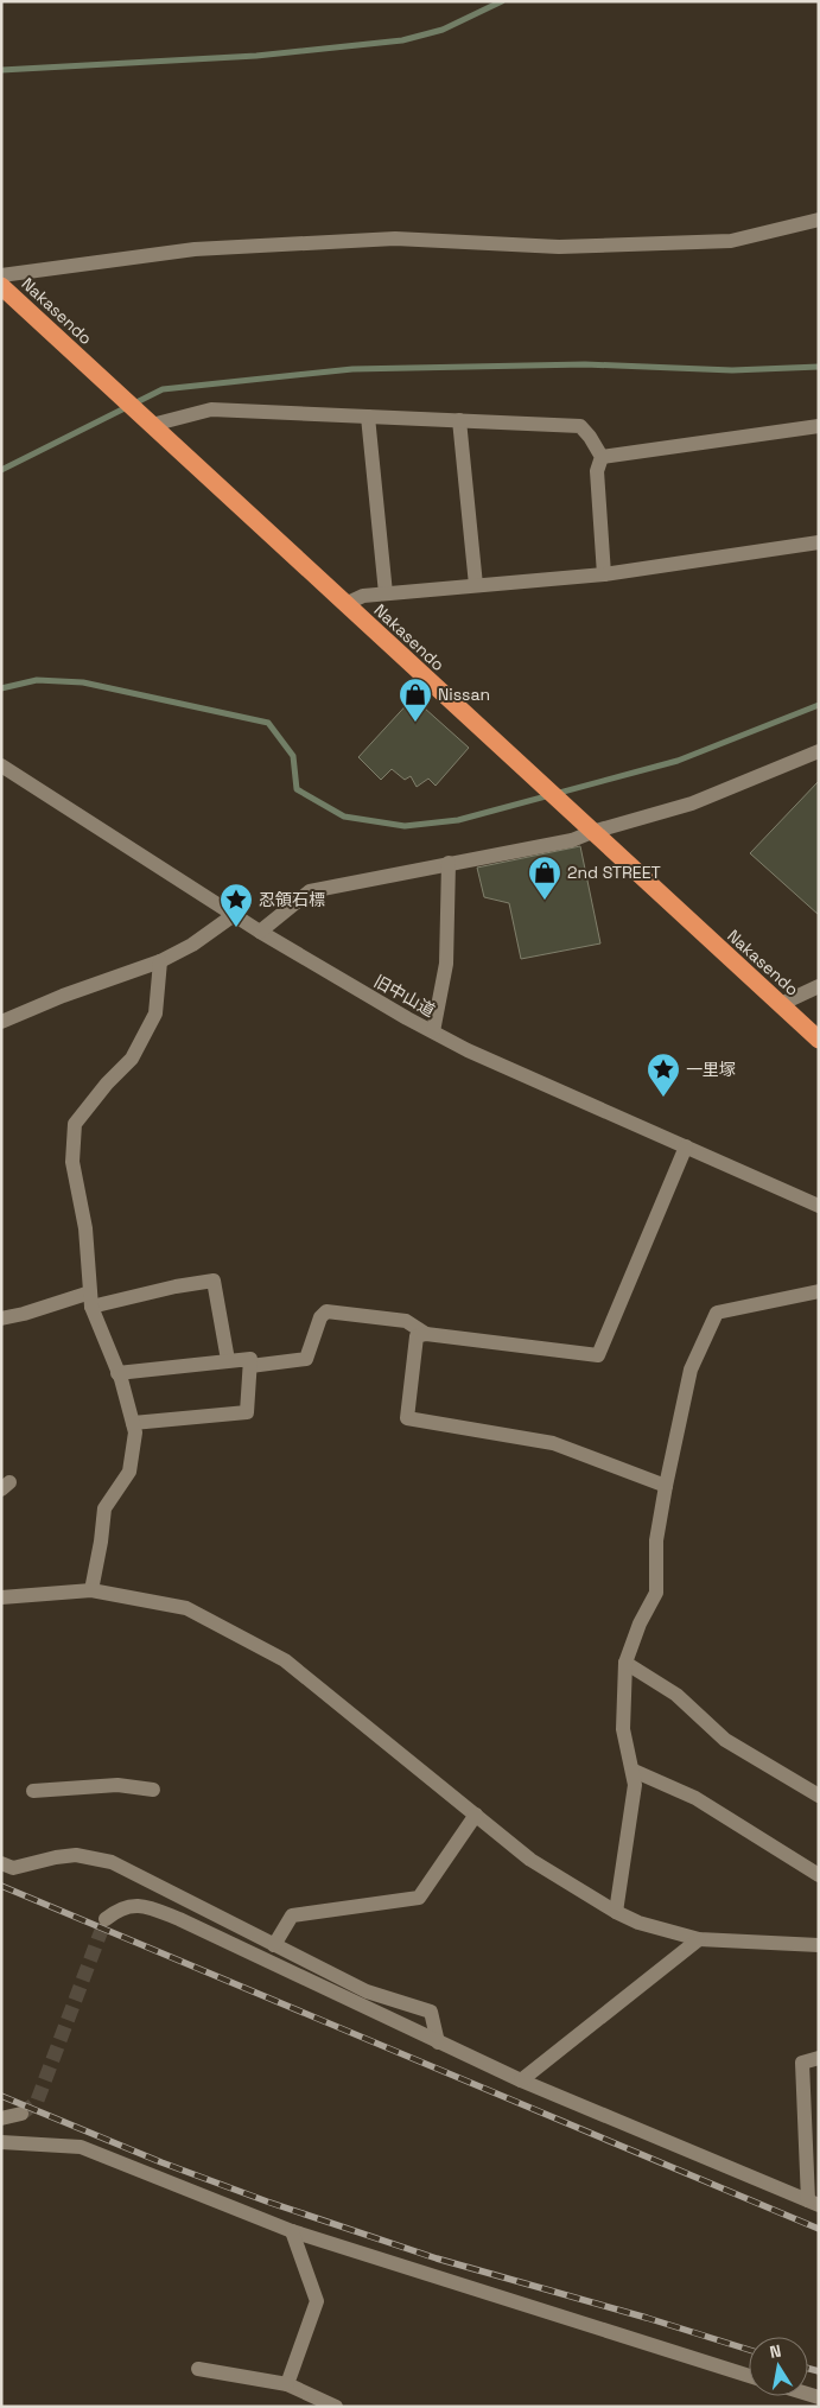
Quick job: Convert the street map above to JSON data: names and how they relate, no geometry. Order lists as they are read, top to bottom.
{
  "streets": {
    "highway": ["Nakasendo"],
    "street": ["旧中山道"]
  },
  "places": {
    "shop": ["Nissan", "2nd STREET"],
    "place": ["忍領石標", "一里塚"]
  },
  "north": "top"
}
